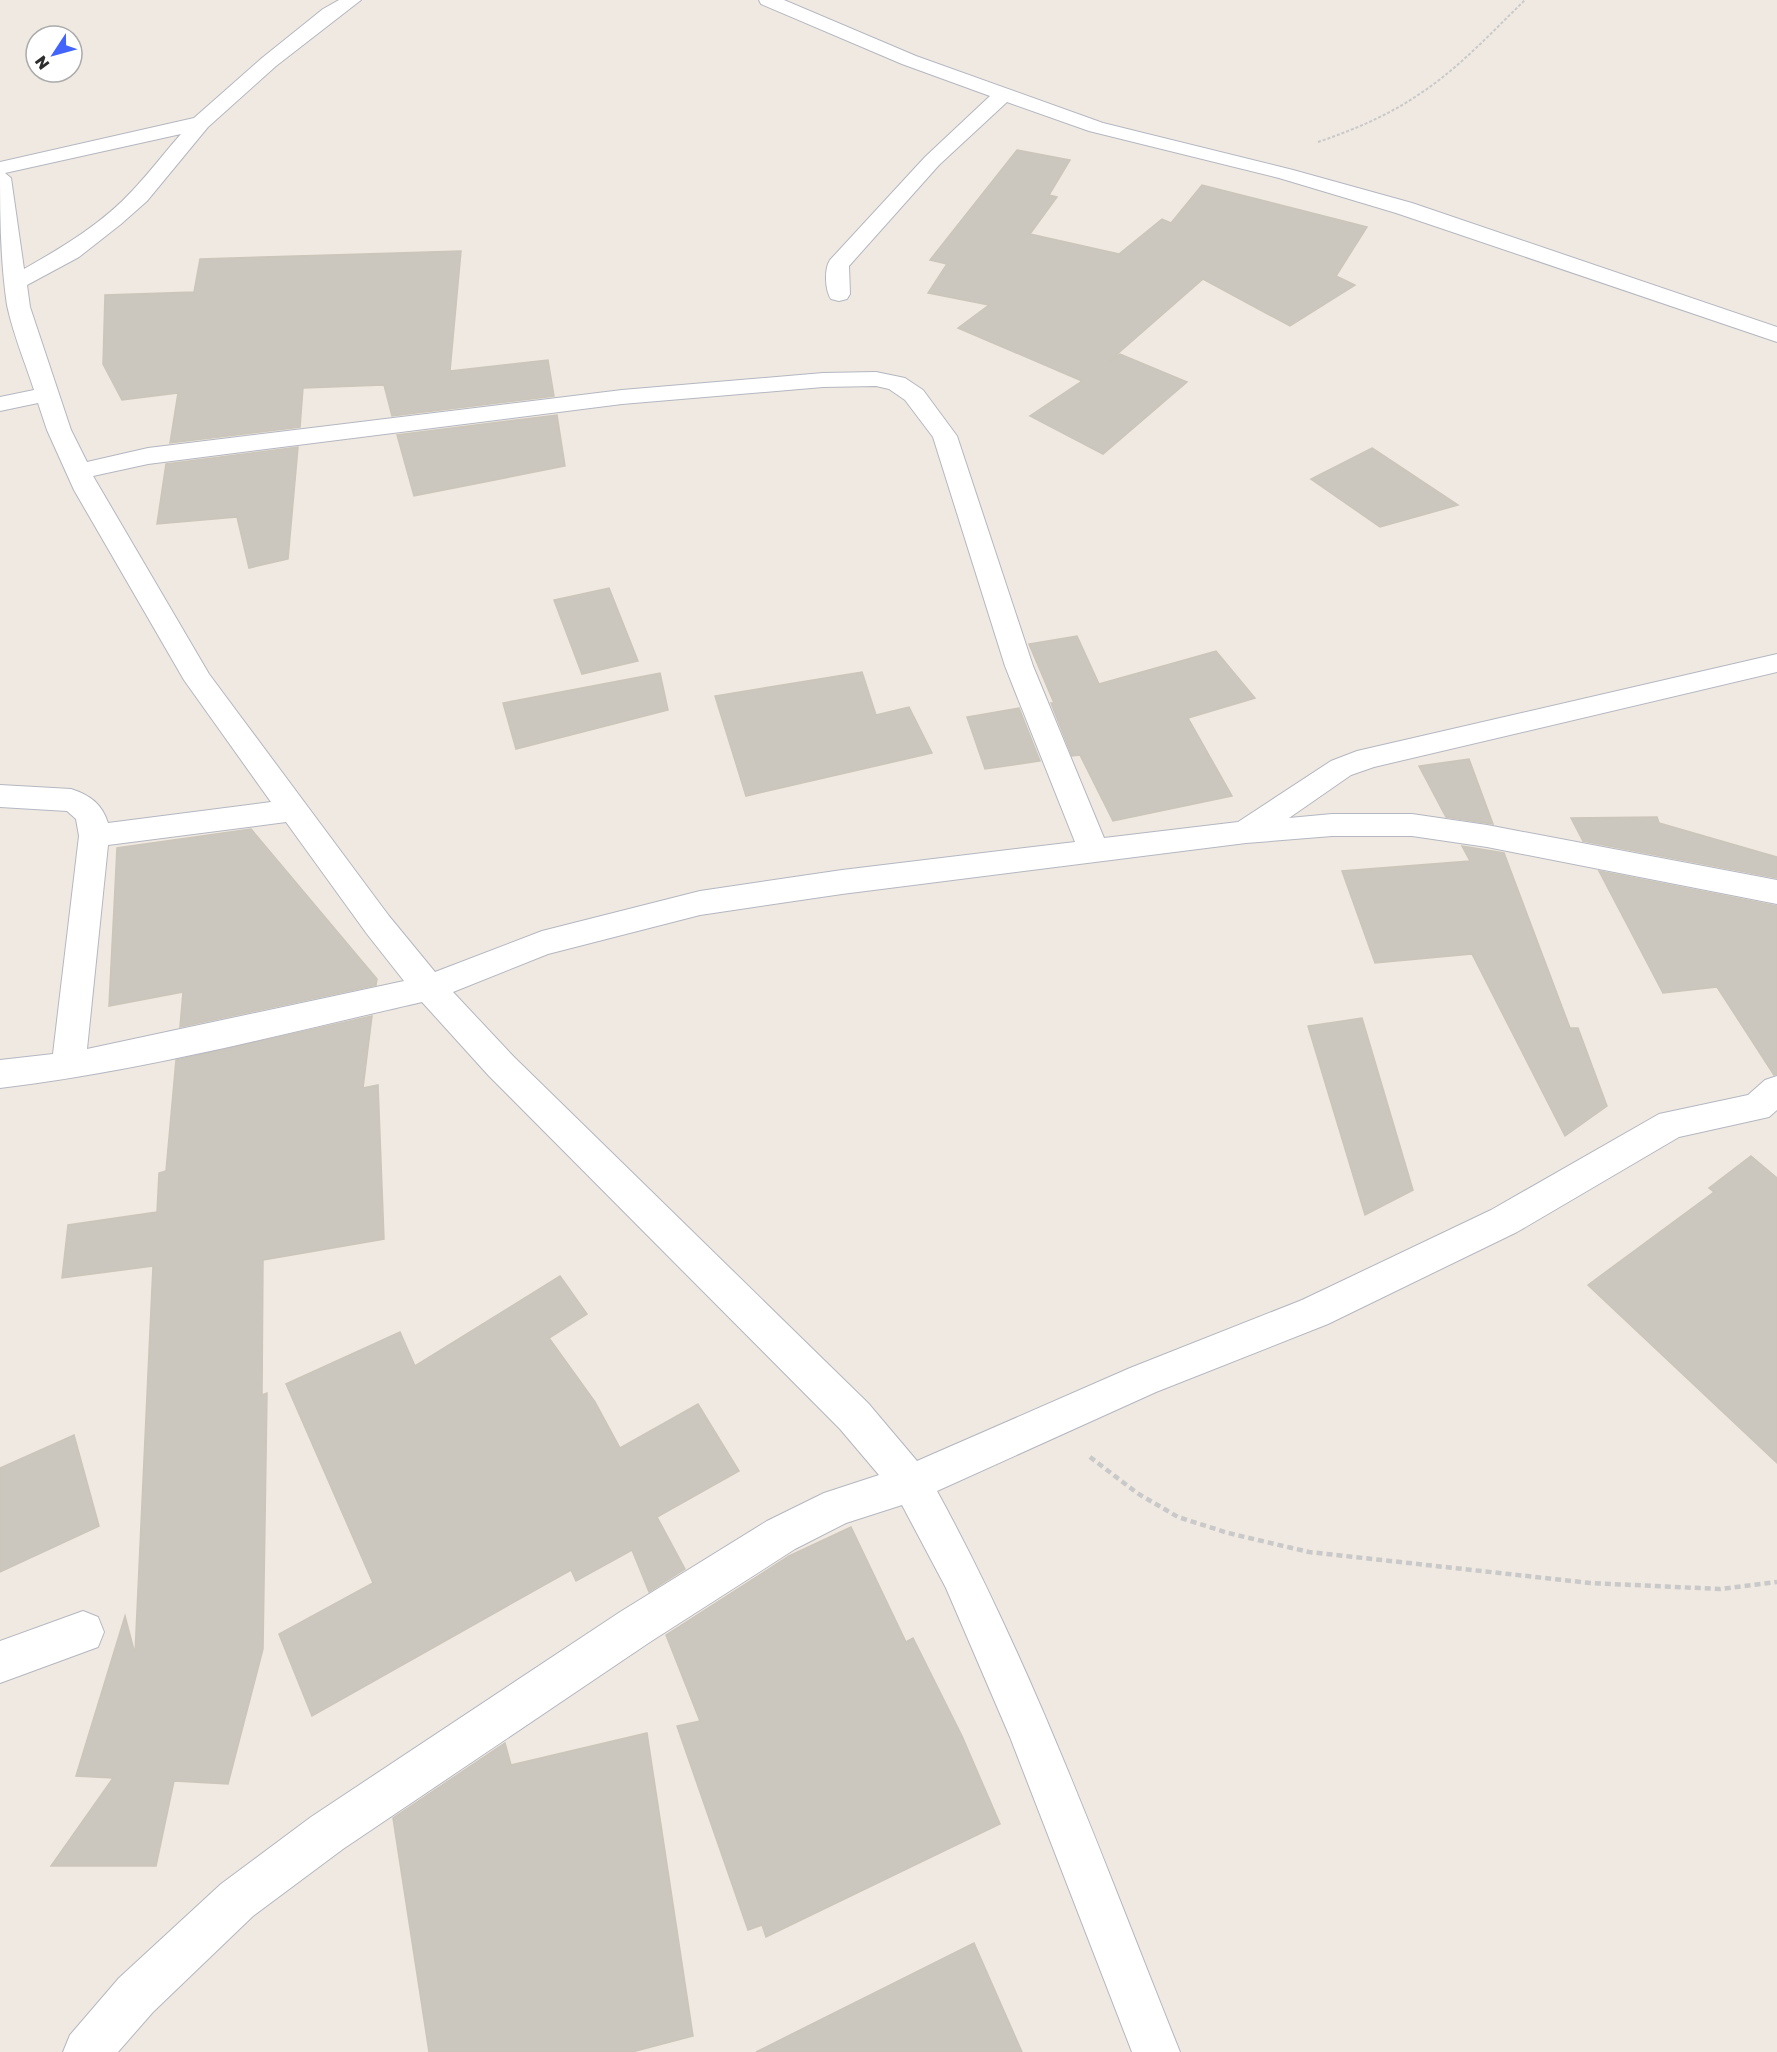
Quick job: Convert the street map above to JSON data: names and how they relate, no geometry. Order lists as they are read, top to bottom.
{
  "north": "bottom left"
}
